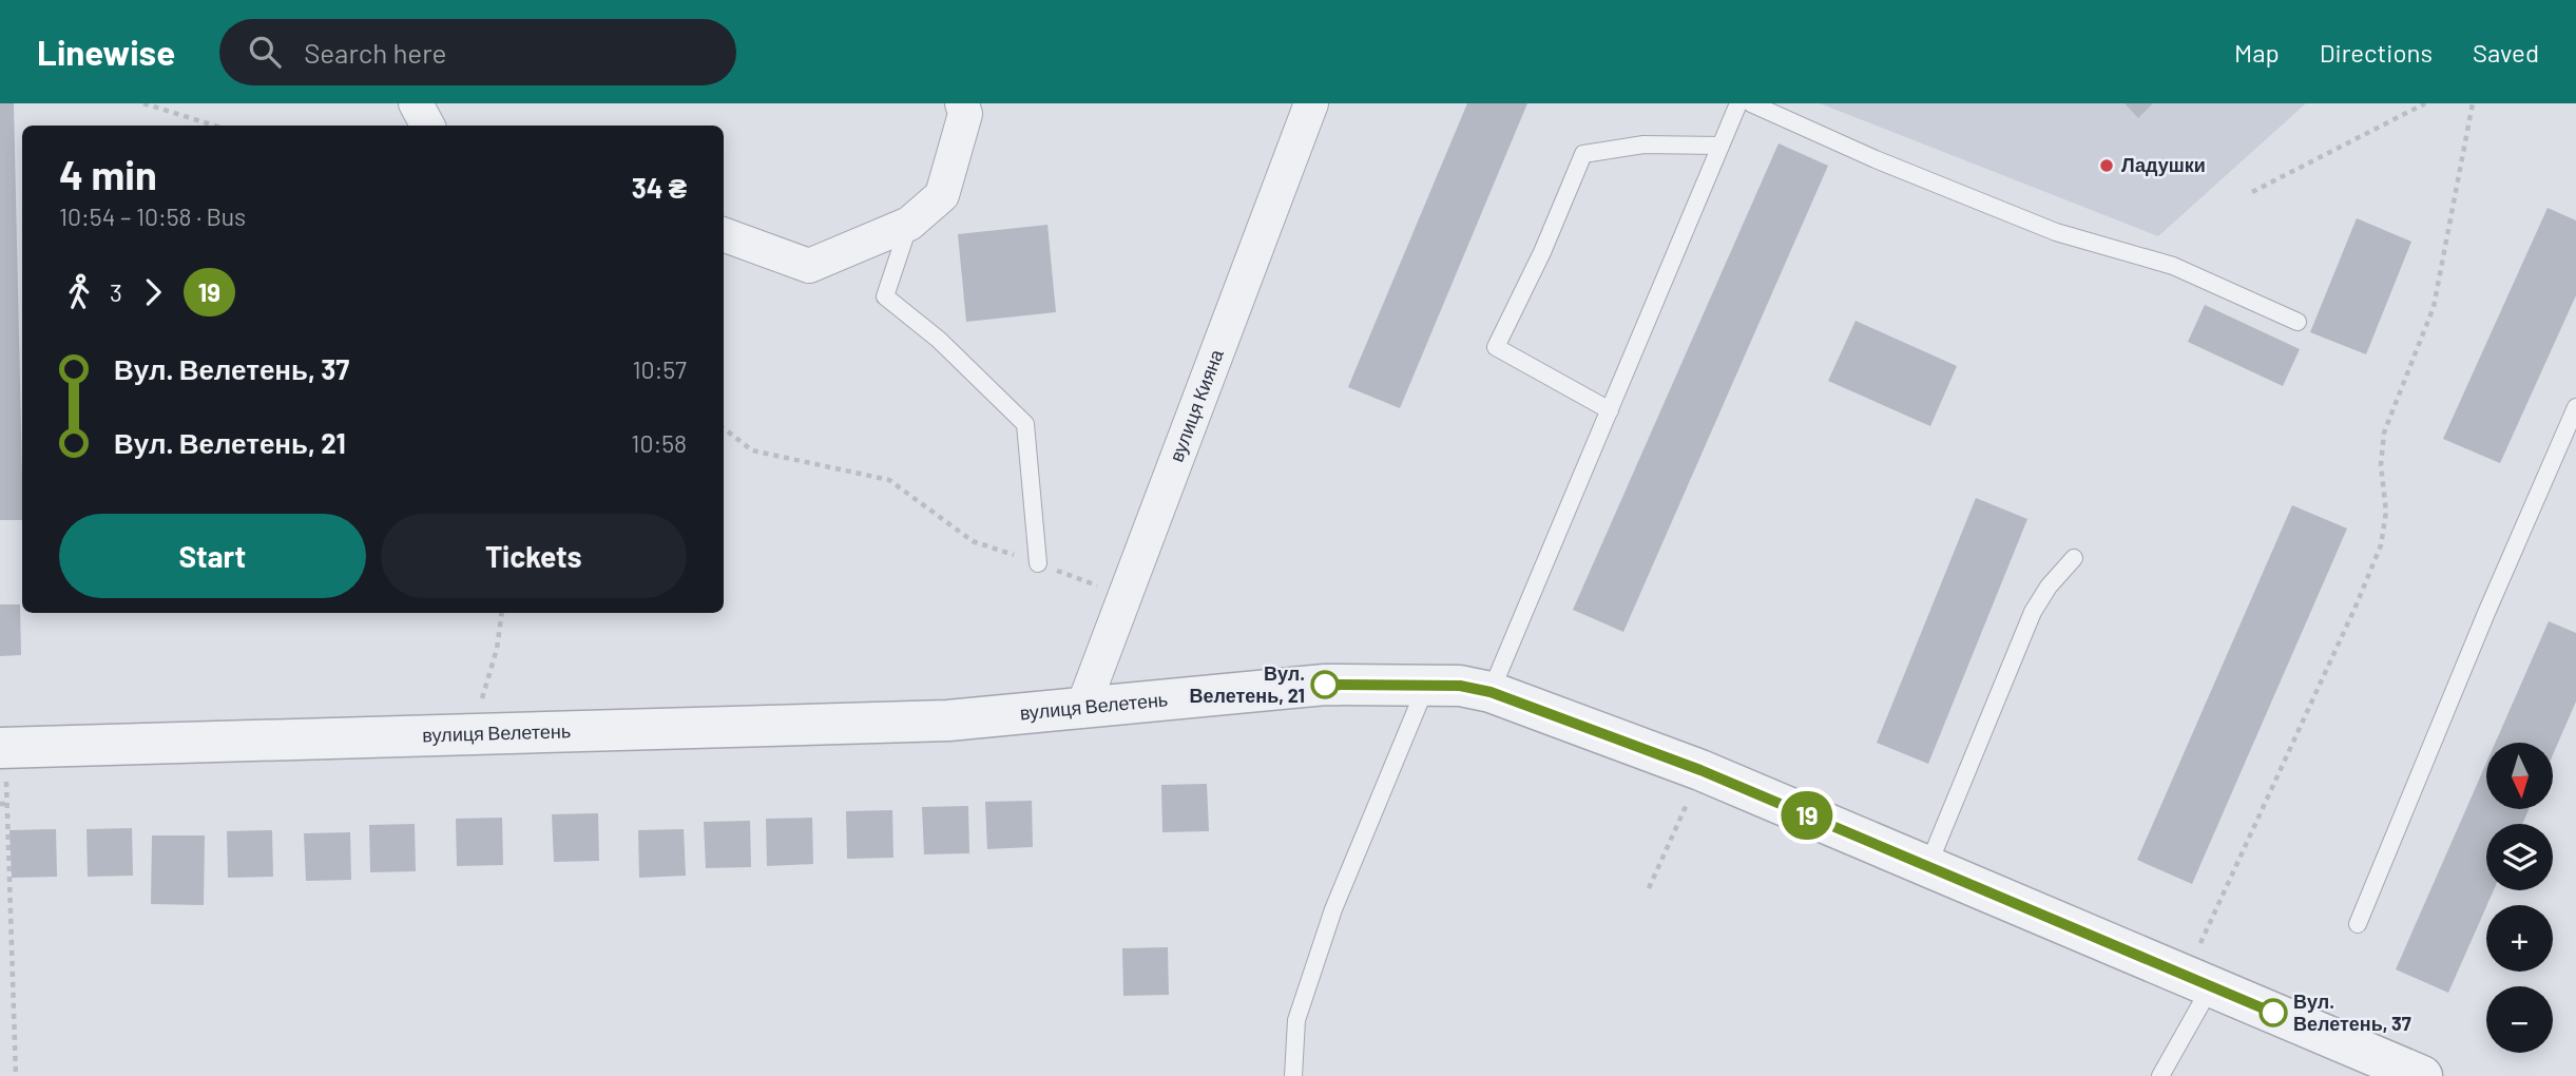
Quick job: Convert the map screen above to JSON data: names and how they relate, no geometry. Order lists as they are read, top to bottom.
{
  "streets": {
    "street": ["вулиця Кияна", "вулиця Велетень"]
  },
  "crossings": [
    ["вулиця Кияна", "вулиця Велетень"]
  ],
  "places": ["Ладушки", "Вул. Велетень, 21", "Вул. Велетень, 37"],
  "lines": ["bus line 19"],
  "north": "bottom",
  "page": {
    "header": "Linewise",
    "search": "Search here",
    "nav": ["Map", "Directions", "Saved"],
    "on_map": "19",
    "heading": ["4 min", "10:54 – 10:58 · Bus", "34 ₴"],
    "legs": ["3", "19"],
    "list": [
      {
        "name": "Вул. Велетень, 37",
        "value": "10:57"
      },
      {
        "name": "Вул. Велетень, 21",
        "value": "10:58"
      }
    ],
    "buttons": ["Start", "Tickets"],
    "map_buttons": ["+", "−"]
  }
}
